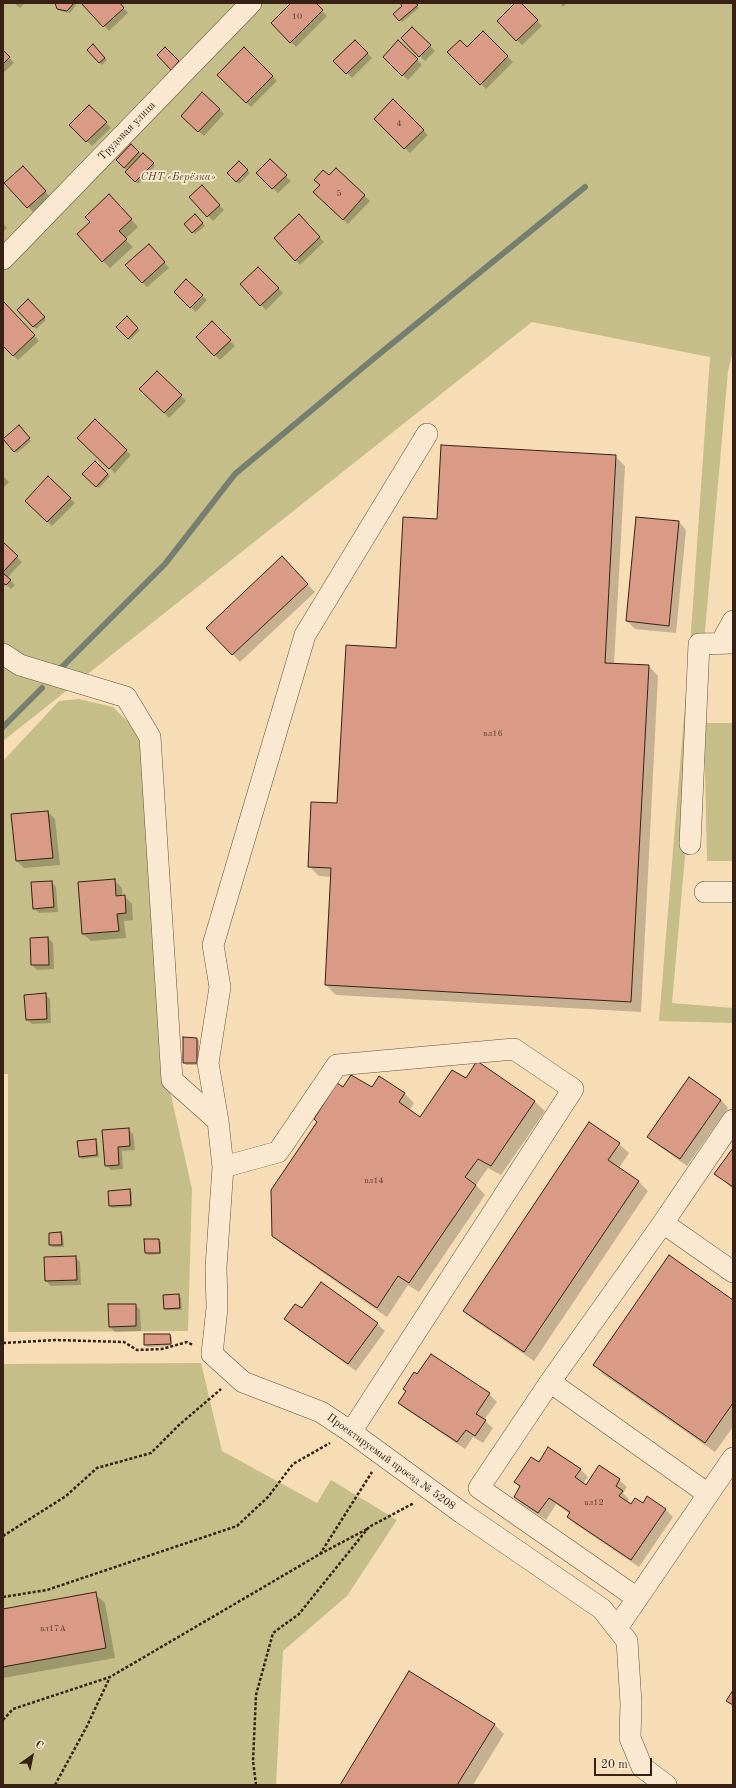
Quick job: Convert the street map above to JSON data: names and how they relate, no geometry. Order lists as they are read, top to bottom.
{
  "streets": {
    "street": ["Трудовая улица", "Проектируемый проезд № 5208"]
  },
  "parks": ["СНТ «Берёзка»"],
  "house_numbers": [
    "10",
    "4",
    "5",
    "вл16",
    "вл14",
    "вл12",
    "вл17А"
  ],
  "scale_bar": "20 m",
  "north": "top right"
}
